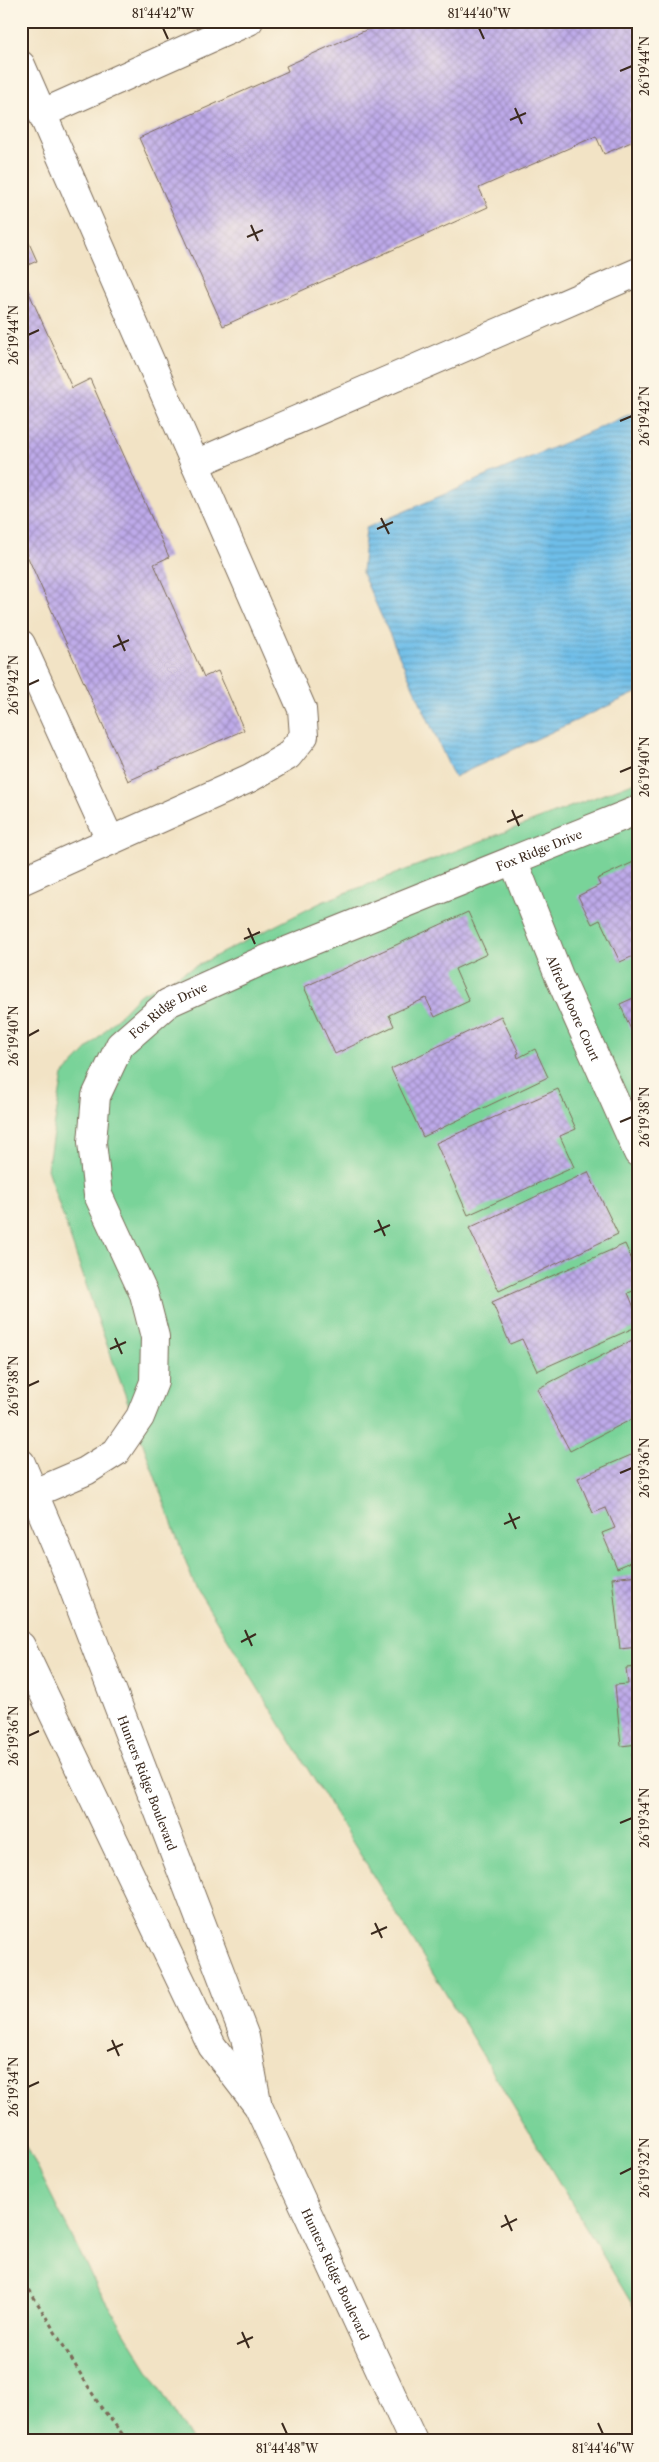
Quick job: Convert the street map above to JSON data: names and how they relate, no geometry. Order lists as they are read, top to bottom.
{
  "streets": {
    "street": ["Fox Ridge Drive", "Alfred Moore Court", "Hunters Ridge Boulevard"]
  },
  "crossings": [
    ["Fox Ridge Drive", "Alfred Moore Court"],
    ["Fox Ridge Drive", "Hunters Ridge Boulevard"]
  ],
  "coordinates": [
    "81°44'42\"W",
    "81°44'40\"W",
    "26°19'44\"N",
    "26°19'42\"N",
    "26°19'40\"N",
    "26°19'38\"N",
    "26°19'36\"N",
    "26°19'34\"N",
    "26°19'32\"N",
    "81°44'48\"W",
    "81°44'46\"W"
  ]
}
